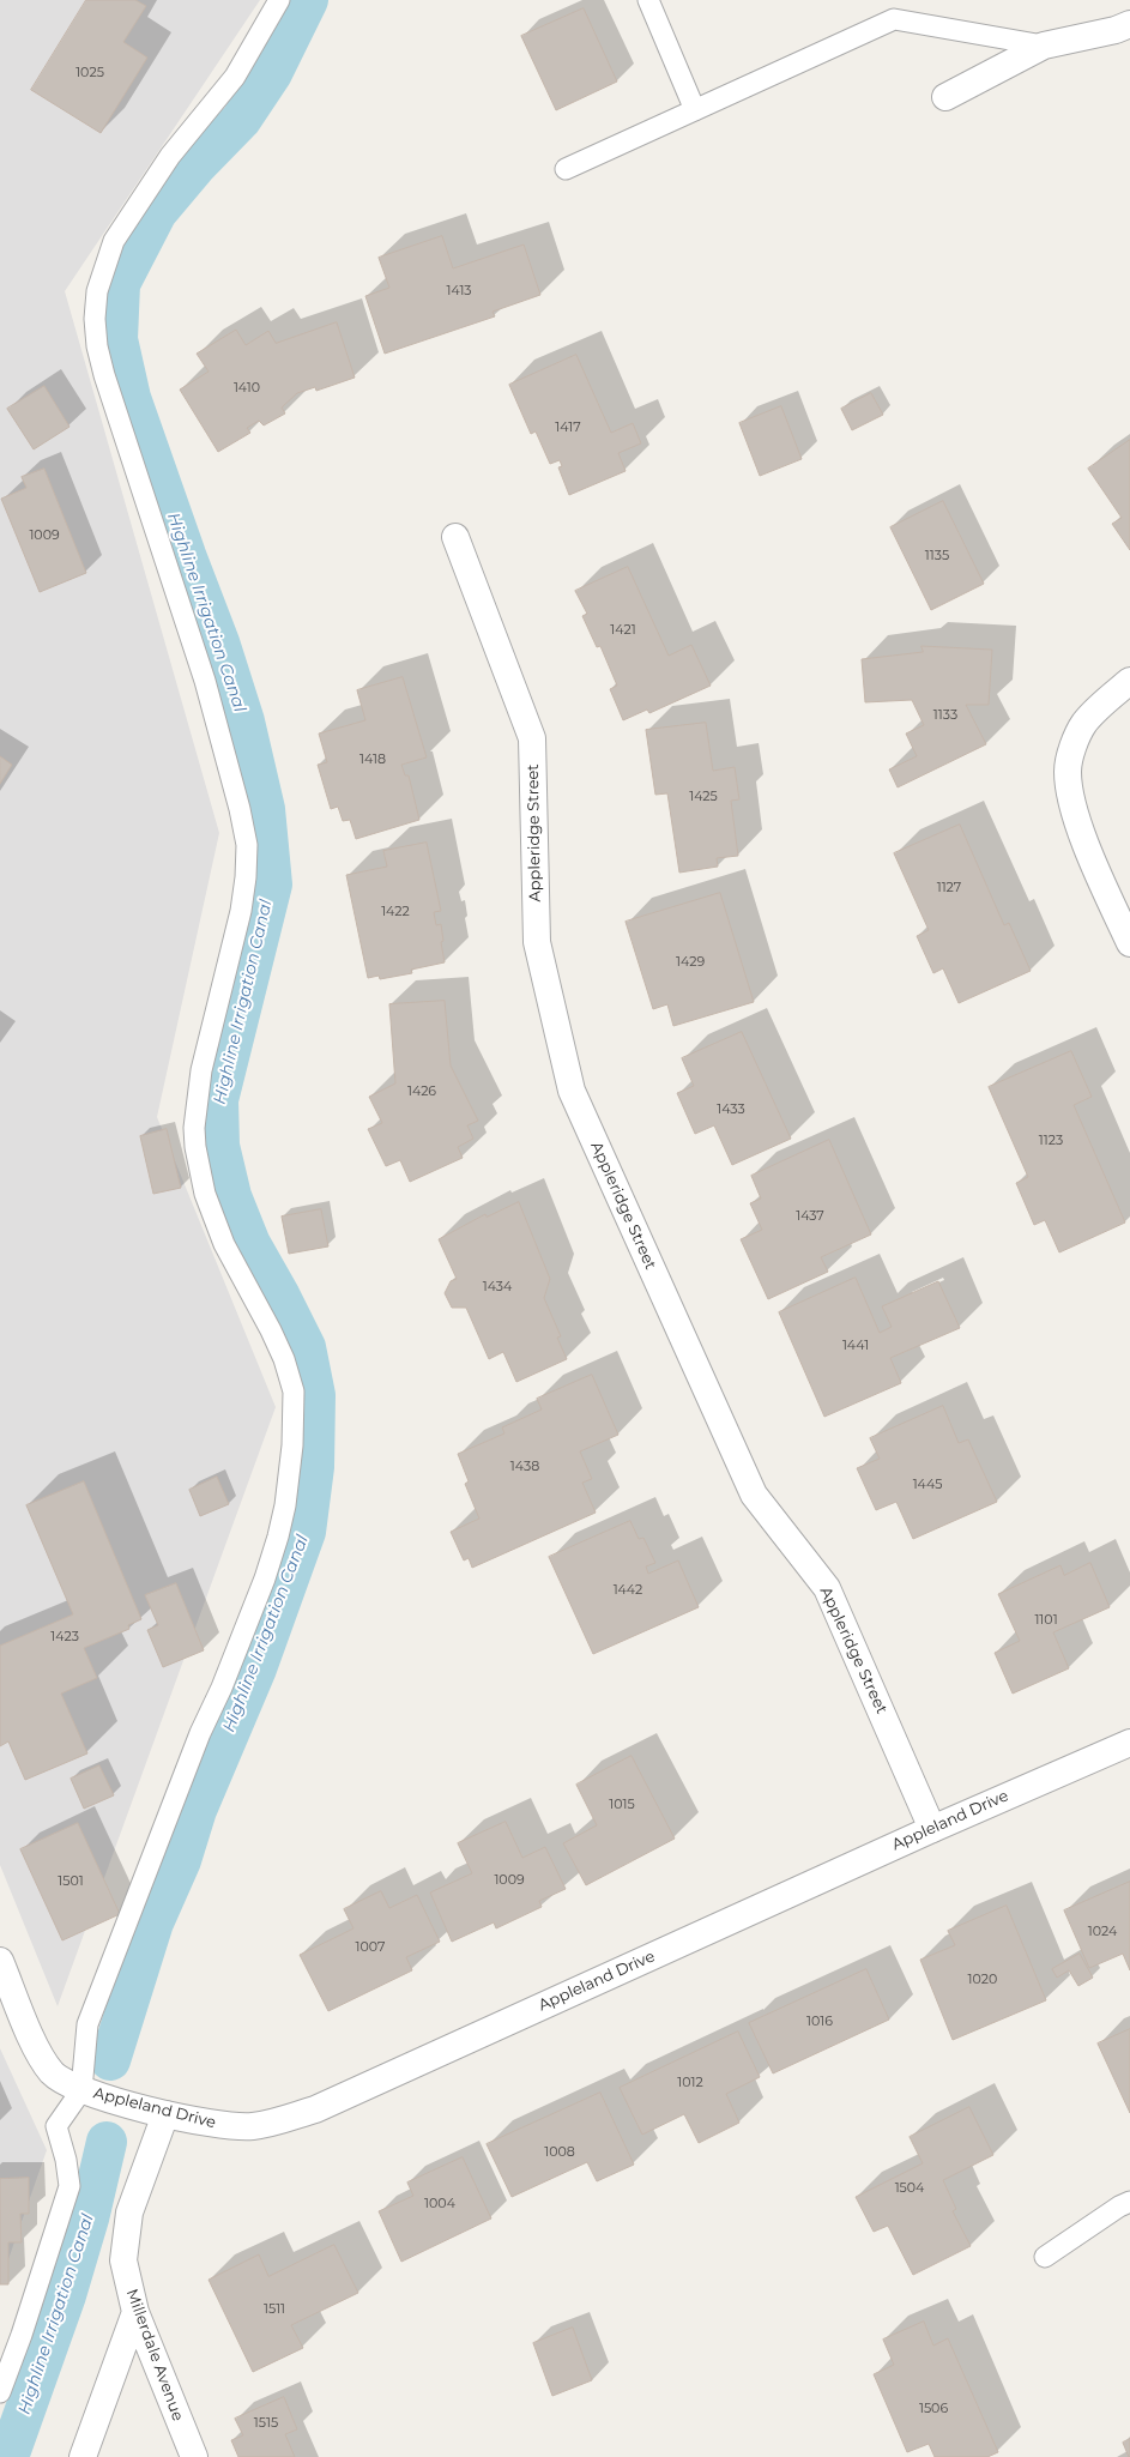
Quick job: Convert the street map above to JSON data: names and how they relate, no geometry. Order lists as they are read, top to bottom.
{
  "streets": {
    "street": ["Appleridge Street", "Appleland Drive", "Millerdale Avenue"]
  },
  "crossings": [
    ["Appleridge Street", "Appleland Drive"],
    ["Appleland Drive", "Millerdale Avenue"]
  ],
  "water": ["Highline Irrigation Canal"],
  "house_numbers": [
    "1025",
    "1413",
    "1410",
    "1417",
    "1009",
    "1135",
    "1421",
    "1133",
    "1418",
    "1425",
    "1127",
    "1422",
    "1429",
    "1426",
    "1433",
    "1123",
    "1437",
    "1434",
    "1441",
    "1438",
    "1445",
    "1442",
    "1101",
    "1423",
    "1015",
    "1009",
    "1501",
    "1024",
    "1007",
    "1020",
    "1016",
    "1012",
    "1008",
    "1504",
    "1004",
    "1511",
    "1506",
    "1515"
  ]
}
